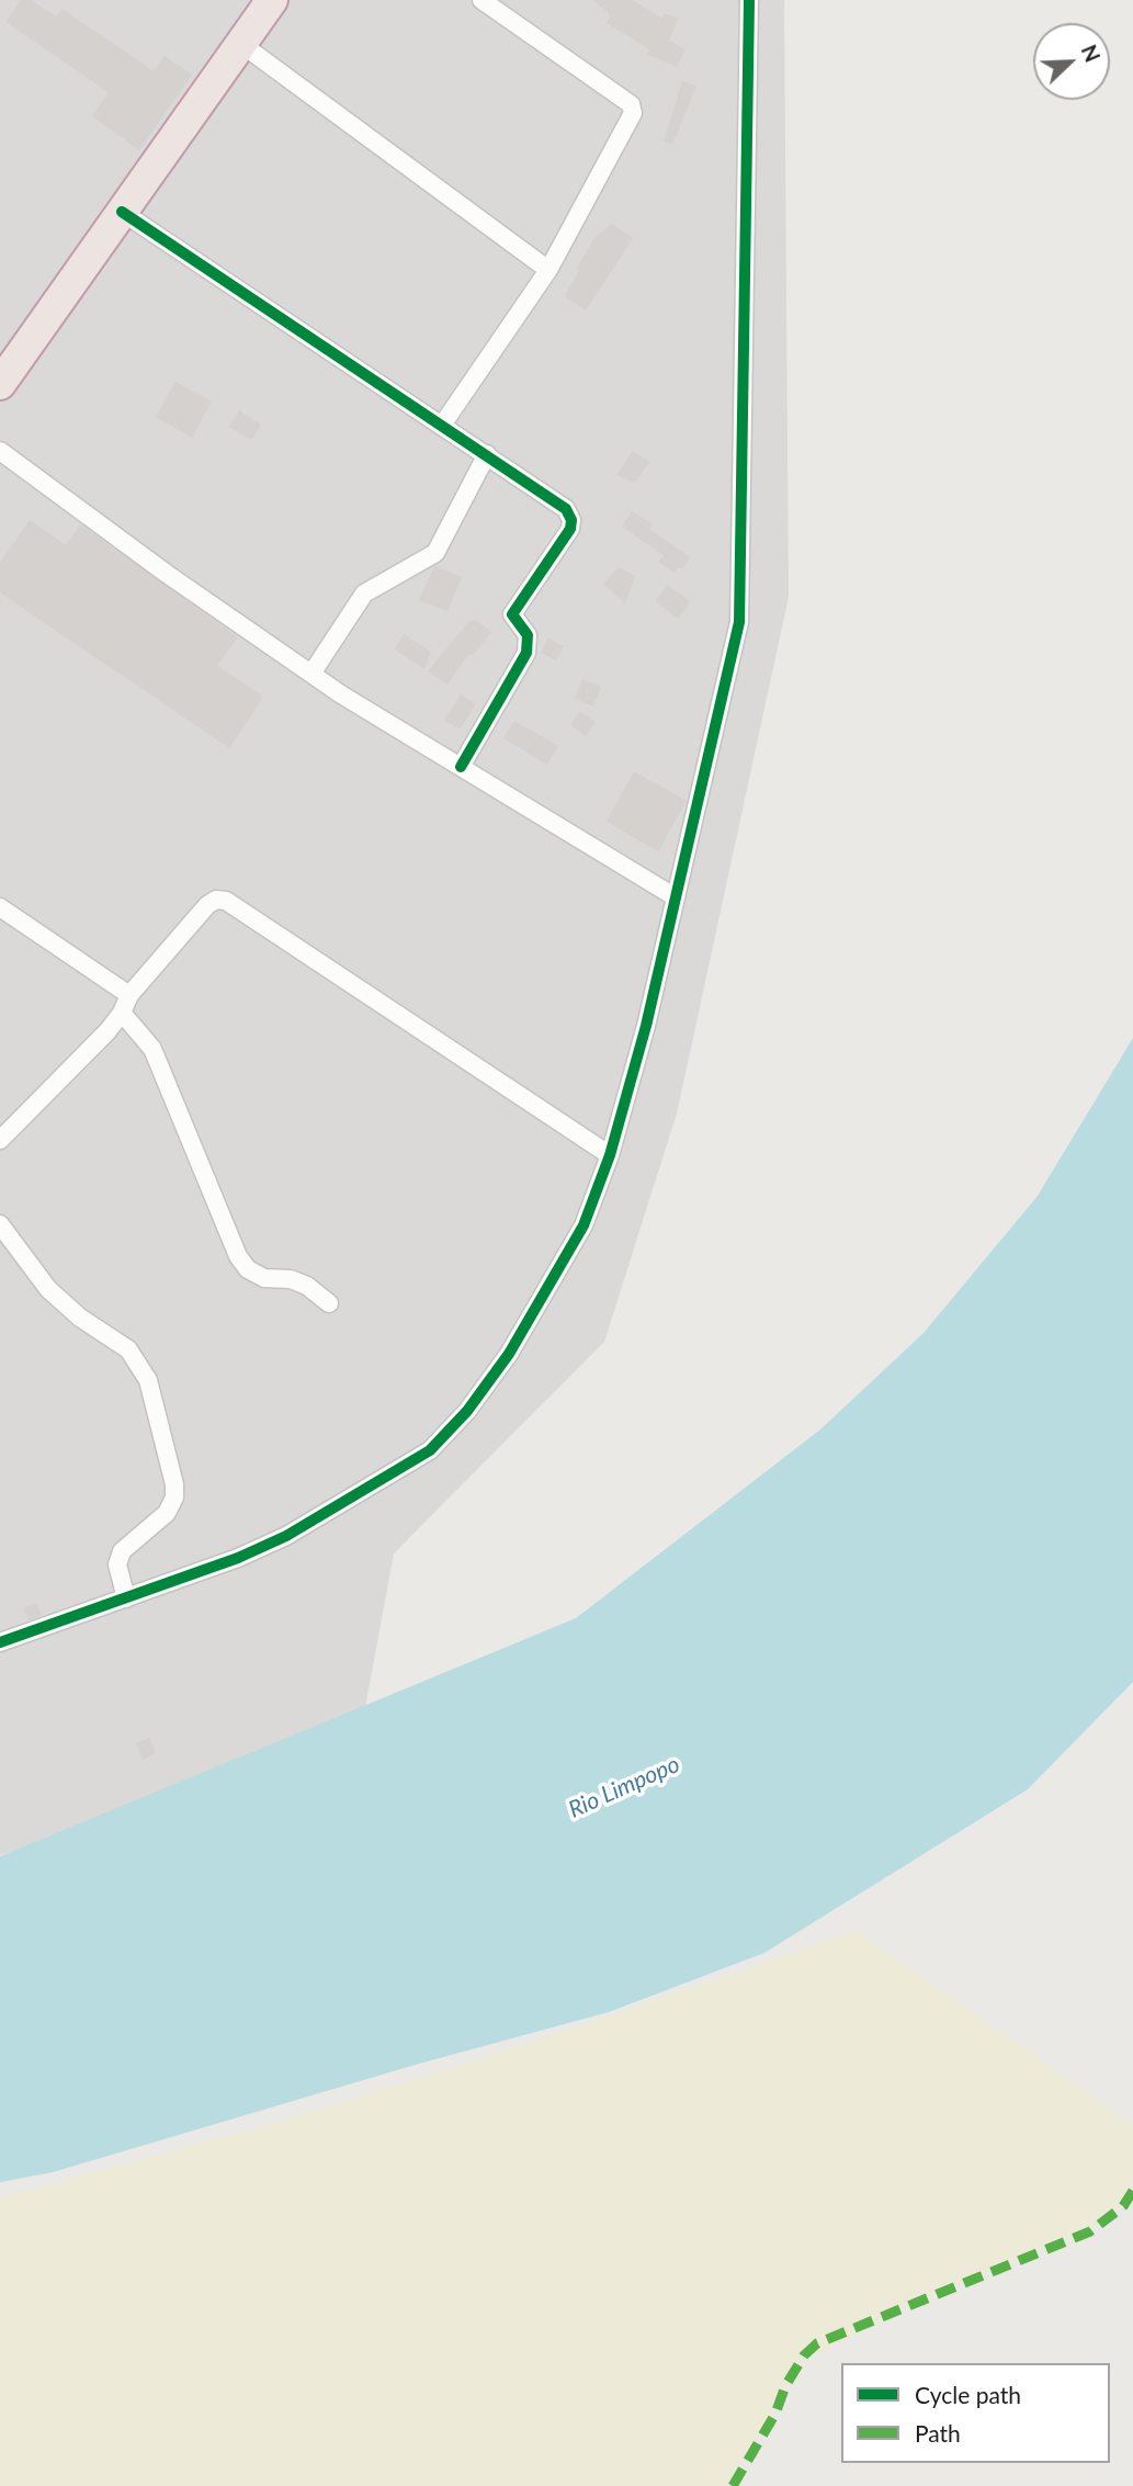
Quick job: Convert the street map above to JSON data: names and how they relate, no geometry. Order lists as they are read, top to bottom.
{
  "water": ["Rio Limpopo"],
  "legend": ["Cycle path", "Path"],
  "north": "top right"
}
